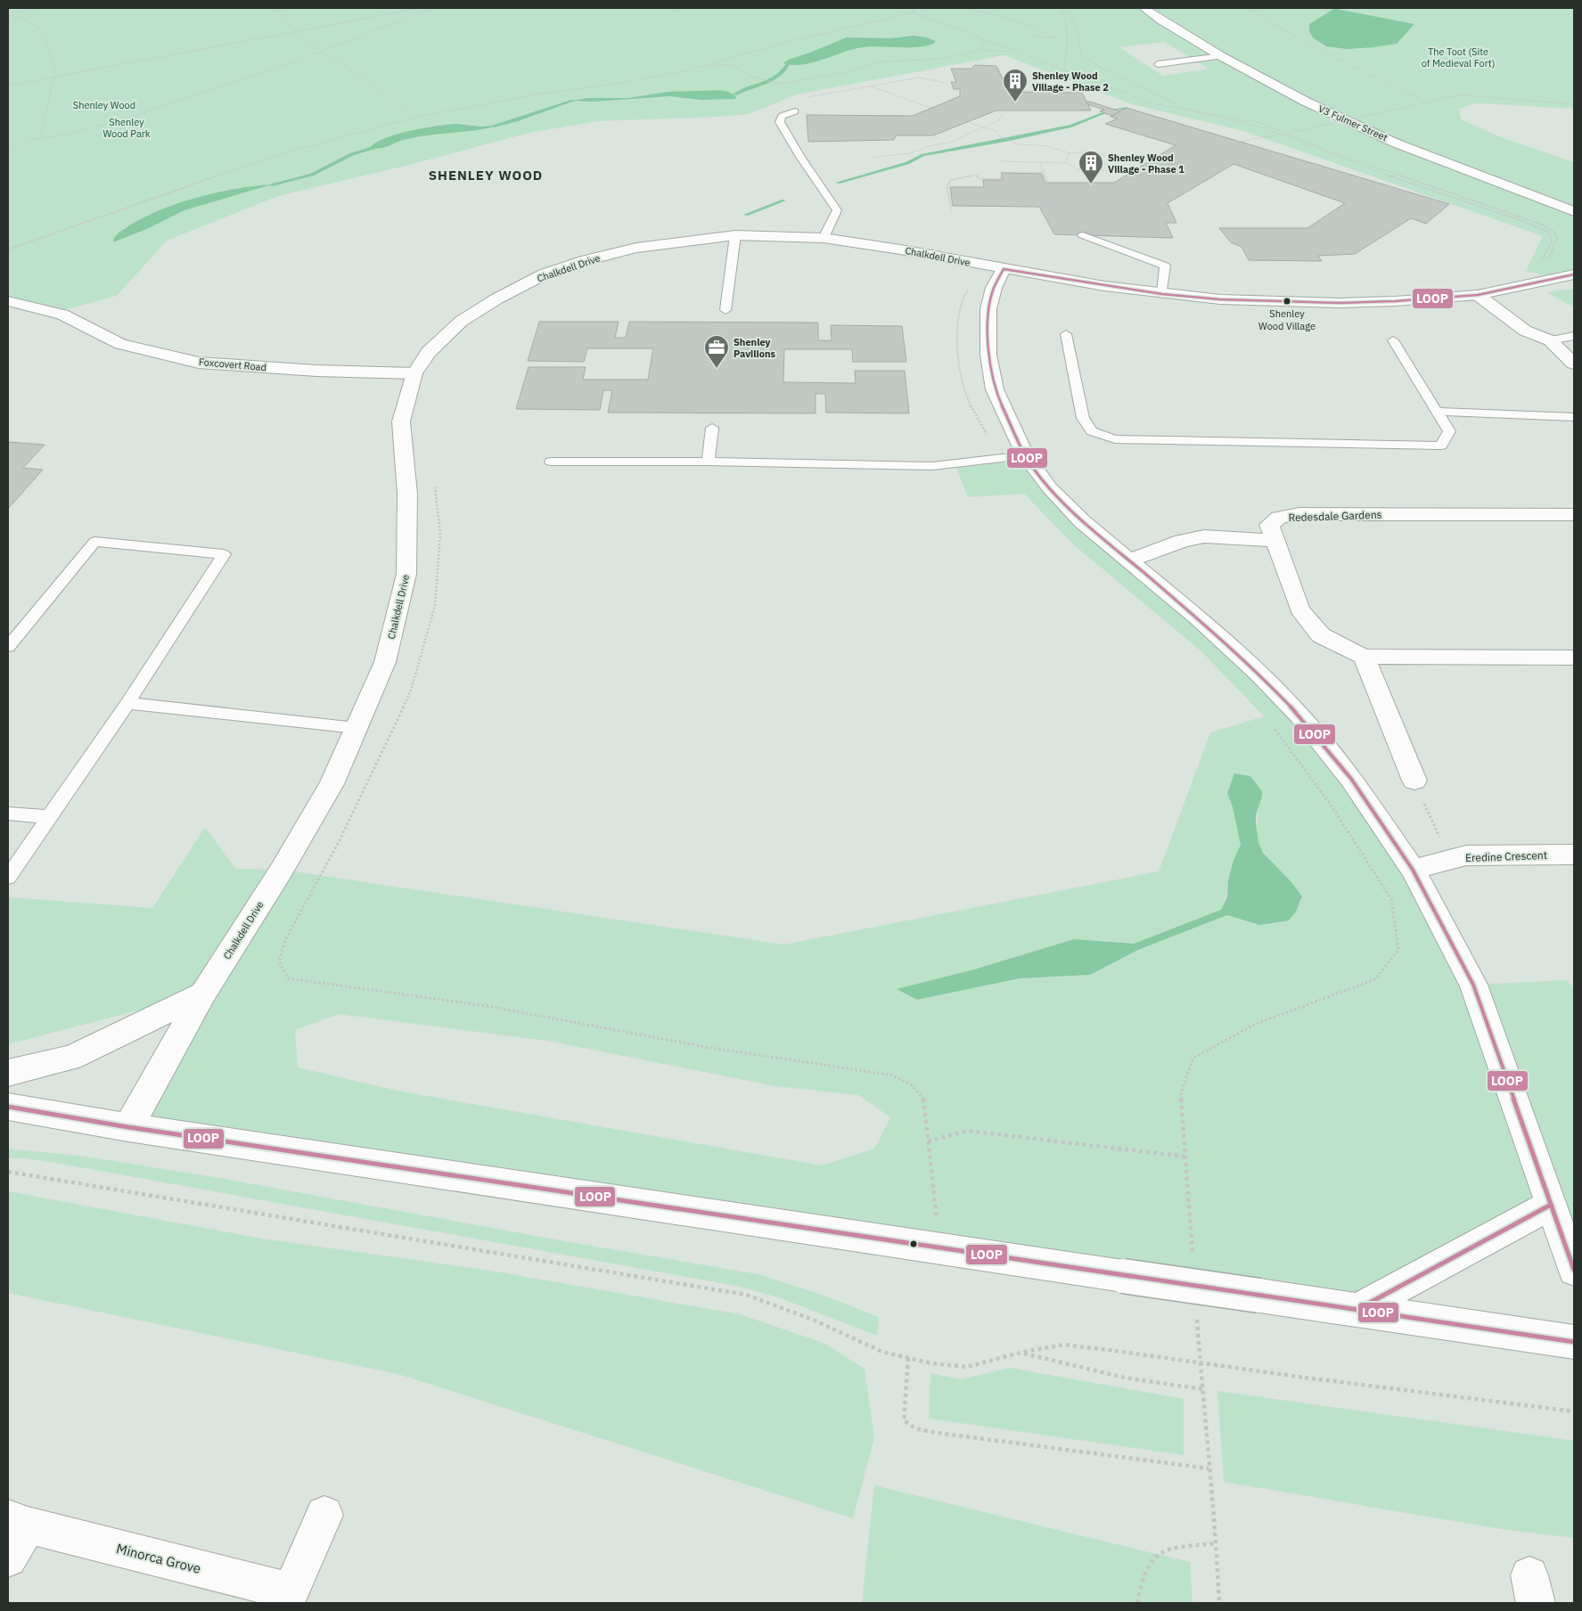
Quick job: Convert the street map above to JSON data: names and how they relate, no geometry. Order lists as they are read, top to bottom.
{
  "streets": {
    "street": [
      "V3 Fulmer Street",
      "Chalkdell Drive",
      "Foxcovert Road",
      "Redesdale Gardens",
      "Eredine Crescent",
      "Minorca Grove"
    ]
  },
  "crossings": [
    ["Chalkdell Drive", "Foxcovert Road"]
  ],
  "districts": ["SHENLEY WOOD"],
  "parks": ["The Toot (Site of Medieval Fort)", "Shenley Wood", "Shenley Wood Park"],
  "places": {
    "building": ["Shenley Wood Village - Phase 2", "Shenley Wood Village - Phase 1"],
    "other": ["Shenley Wood Village"],
    "office": ["Shenley Pavilions"]
  },
  "lines": ["transit line LOOP"]
}
